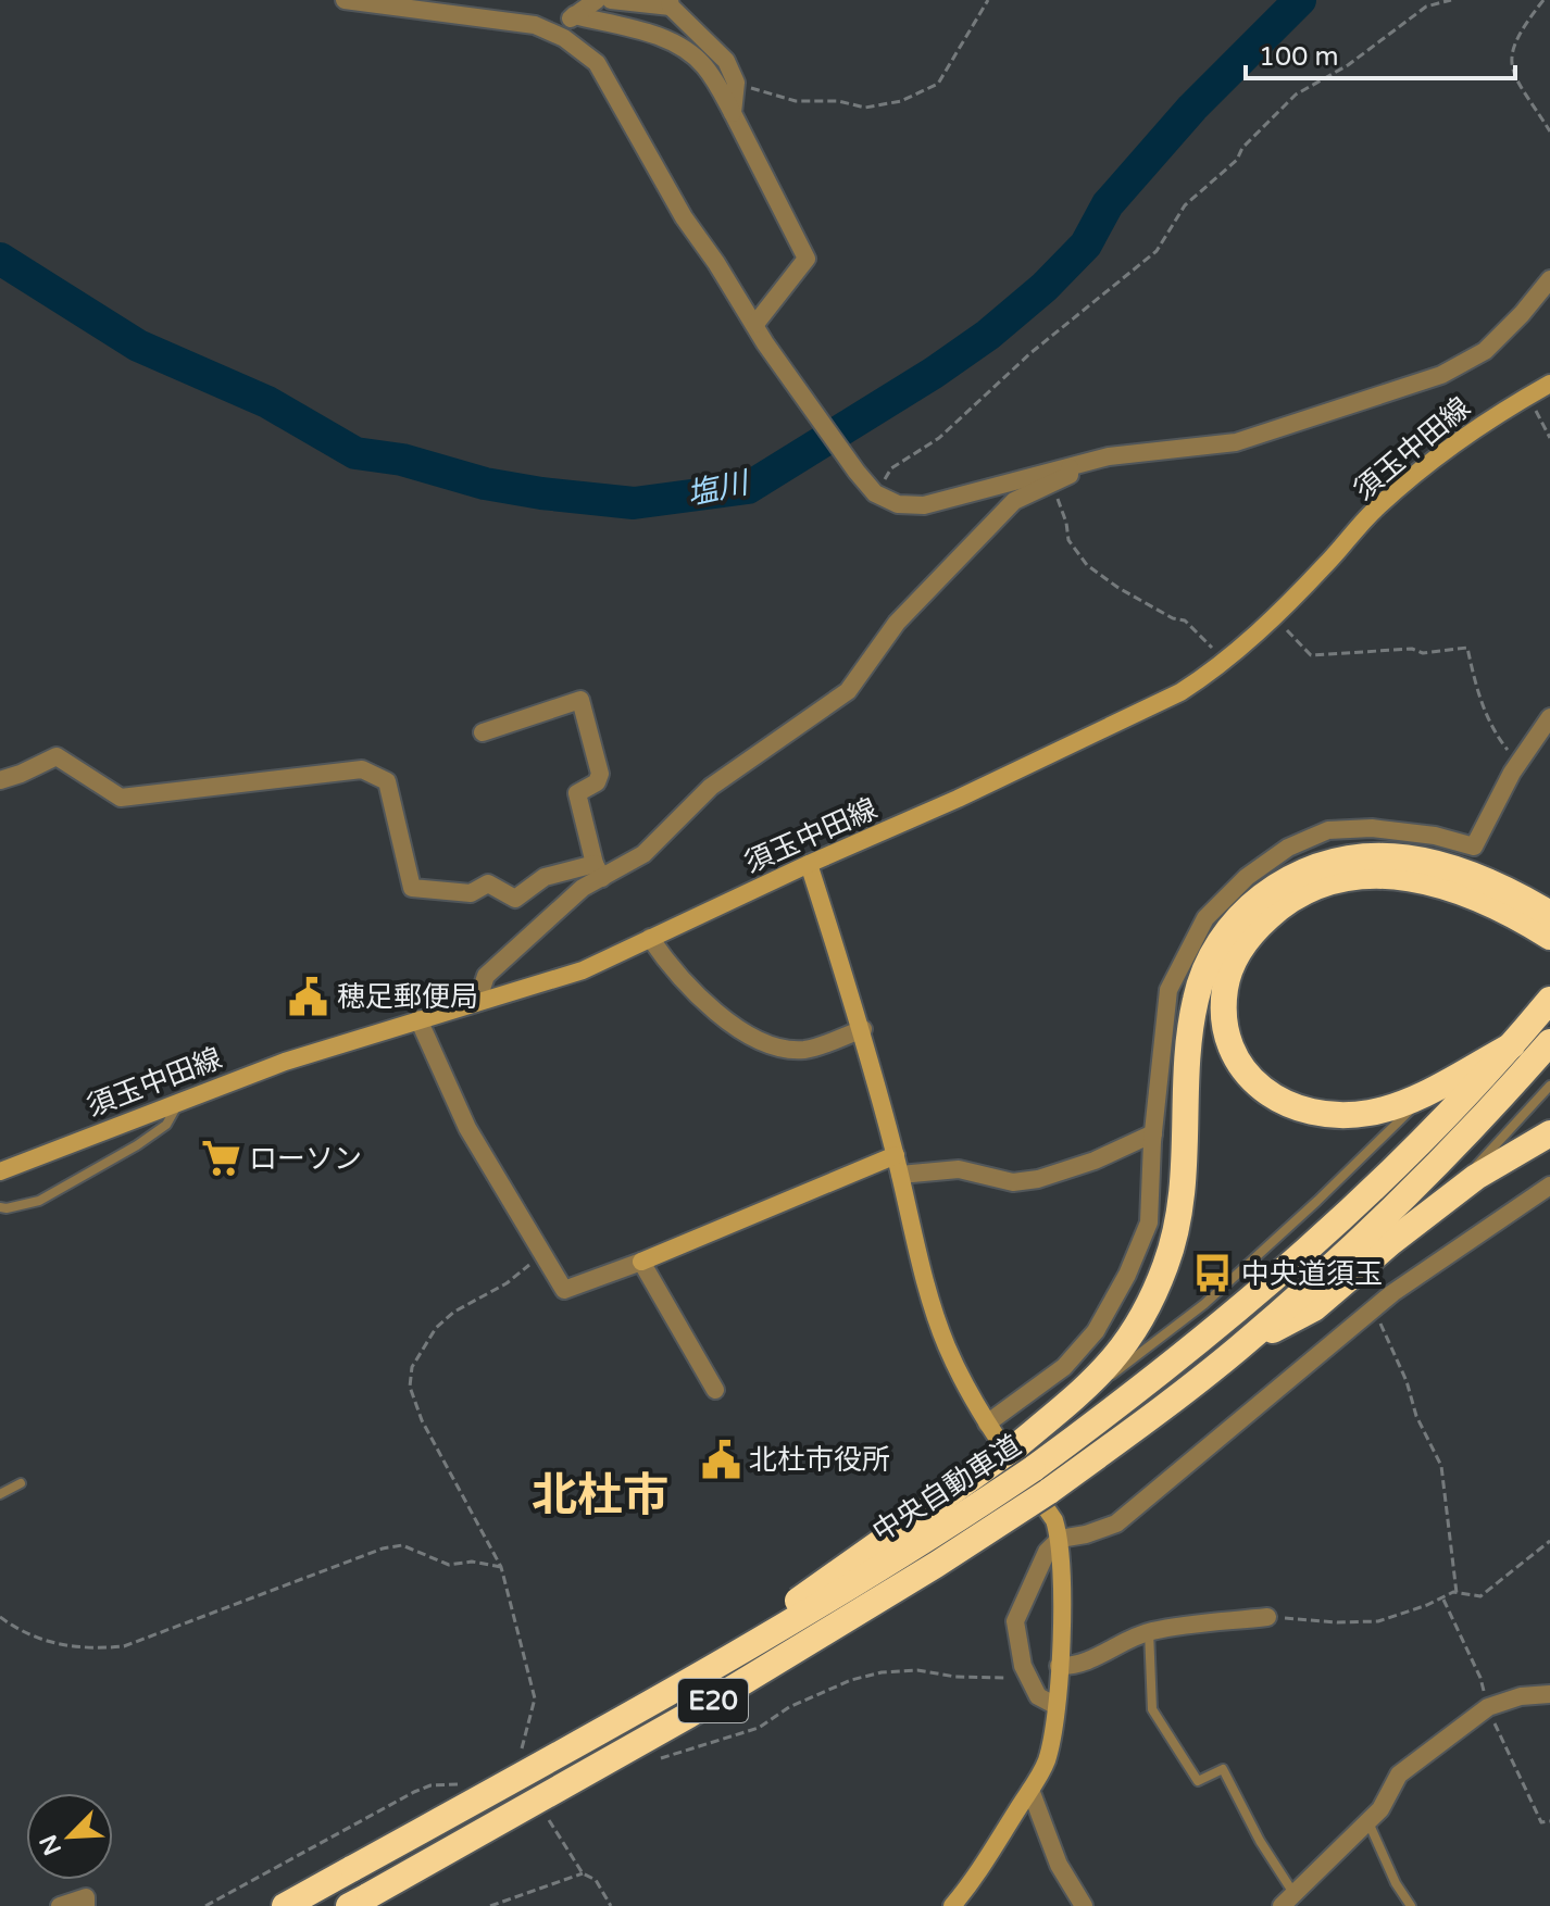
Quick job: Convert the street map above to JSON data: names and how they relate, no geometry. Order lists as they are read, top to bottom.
{
  "streets": {
    "highway": ["中央自動車道", "E20"],
    "main road": ["須玉中田線"]
  },
  "districts": ["北杜市"],
  "water": ["塩川"],
  "places": {
    "public building": ["穂足郵便局", "北杜市役所"],
    "supermarket": ["ローソン"],
    "bus stop": ["中央道須玉"]
  },
  "scale_bar": "100 m",
  "north": "bottom left"
}
